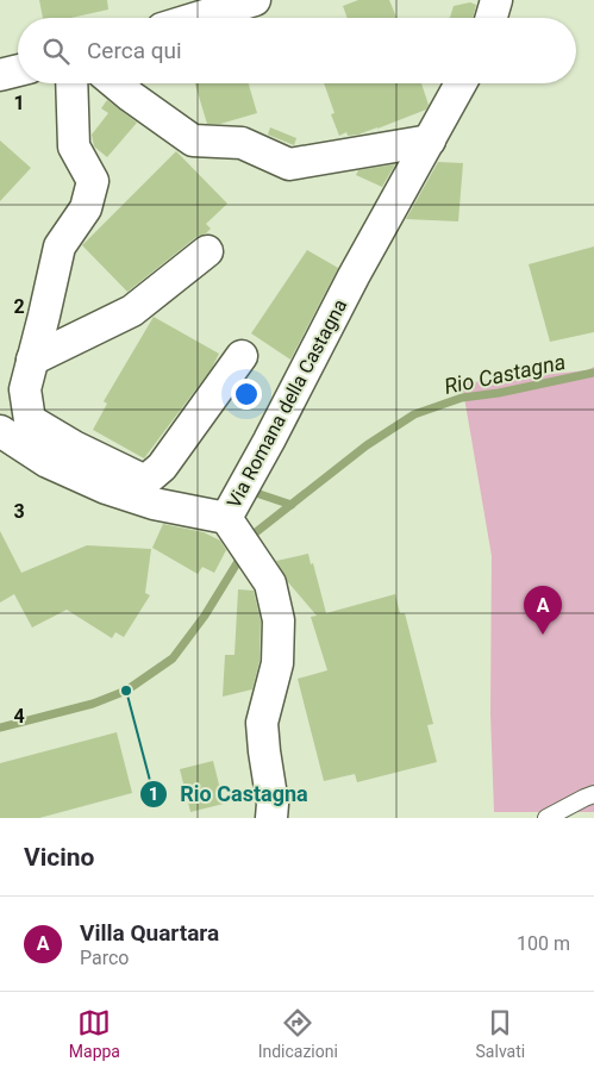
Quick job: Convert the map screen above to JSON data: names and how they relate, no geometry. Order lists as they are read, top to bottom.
{
  "streets": {
    "street": ["Via Romana della Castagna"]
  },
  "water": ["Rio Castagna"],
  "places": ["Rio Castagna"],
  "page": {
    "search": "Cerca qui",
    "pins": "A",
    "heading": "Vicino",
    "list": [
      {
        "mark": "A",
        "name": "Villa Quartara",
        "note": "Parco",
        "value": "100 m"
      }
    ],
    "nav": ["Mappa", "Indicazioni", "Salvati"]
  },
  "grid": {
    "rows": [
      "1",
      "2",
      "3",
      "4"
    ]
  }
}
